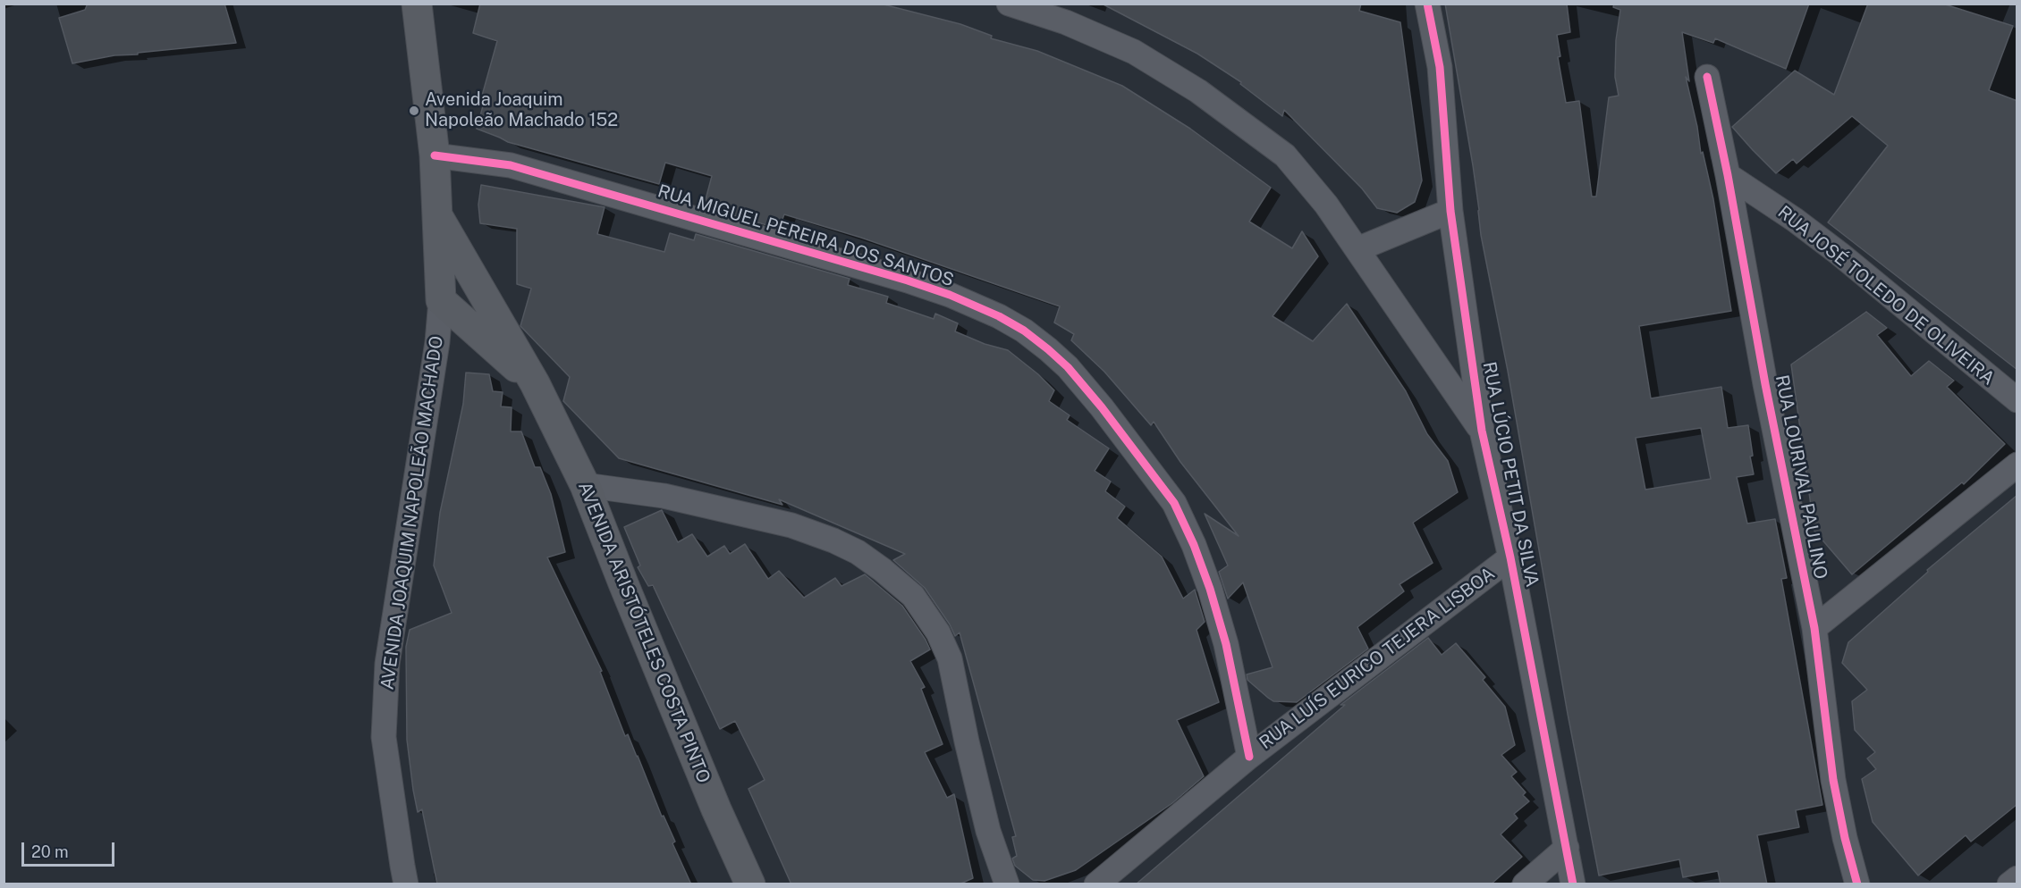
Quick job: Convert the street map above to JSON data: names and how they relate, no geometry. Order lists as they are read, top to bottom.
{
  "streets": {
    "main road": ["AVENIDA ARISTÓTELES COSTA PINTO"],
    "street": [
      "RUA MIGUEL PEREIRA DOS SANTOS",
      "RUA JOSÉ TOLEDO DE OLIVEIRA",
      "RUA LÚCIO PETIT DA SILVA",
      "RUA LOURIVAL PAULINO",
      "AVENIDA JOAQUIM NAPOLEÃO MACHADO",
      "RUA LUÍS EURICO TEJERA LISBOA"
    ]
  },
  "crossings": [
    ["RUA MIGUEL PEREIRA DOS SANTOS", "RUA LUÍS EURICO TEJERA LISBOA"],
    ["RUA JOSÉ TOLEDO DE OLIVEIRA", "RUA LOURIVAL PAULINO"],
    ["RUA LÚCIO PETIT DA SILVA", "RUA LUÍS EURICO TEJERA LISBOA"],
    ["AVENIDA JOAQUIM NAPOLEÃO MACHADO", "AVENIDA ARISTÓTELES COSTA PINTO"]
  ],
  "places": ["Avenida Joaquim Napoleão Machado 152"],
  "scale_bar": "20 m"
}
